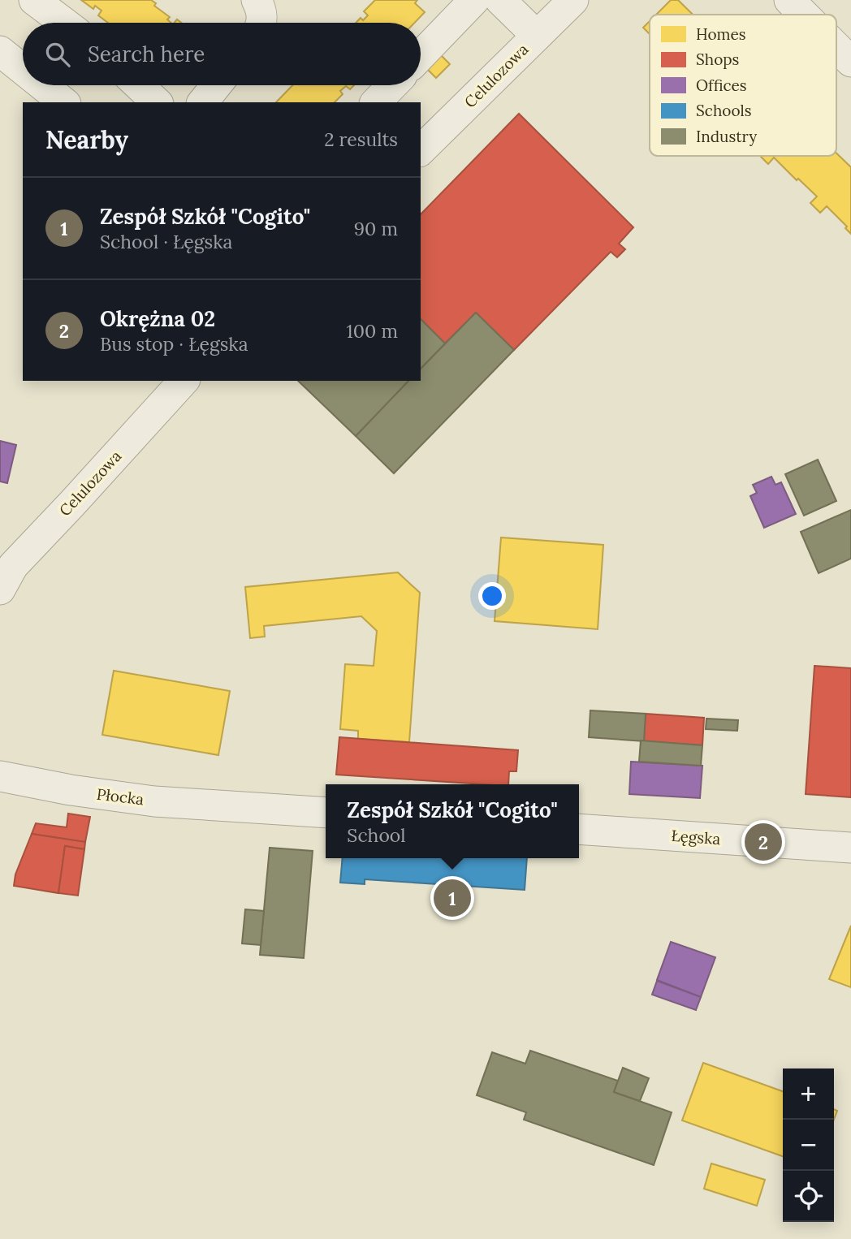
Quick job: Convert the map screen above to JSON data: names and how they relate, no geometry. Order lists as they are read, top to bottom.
{
  "streets": {
    "street": ["Celulozowa", "Płocka", "Łęgska"]
  },
  "legend": [
    "Homes",
    "Shops",
    "Offices",
    "Schools",
    "Industry"
  ],
  "page": {
    "search": "Search here",
    "heading": ["Nearby", "2 results"],
    "list": [
      {
        "mark": "1",
        "name": "Zespół Szkół \"Cogito\"",
        "note": "School · Łęgska",
        "value": "90 m"
      },
      {
        "mark": "2",
        "name": "Okrężna 02",
        "note": "Bus stop · Łęgska",
        "value": "100 m"
      }
    ],
    "popup": ["Zespół Szkół \"Cogito\"", "School"],
    "pins": ["2", "1"],
    "map_buttons": ["+", "−"]
  }
}
